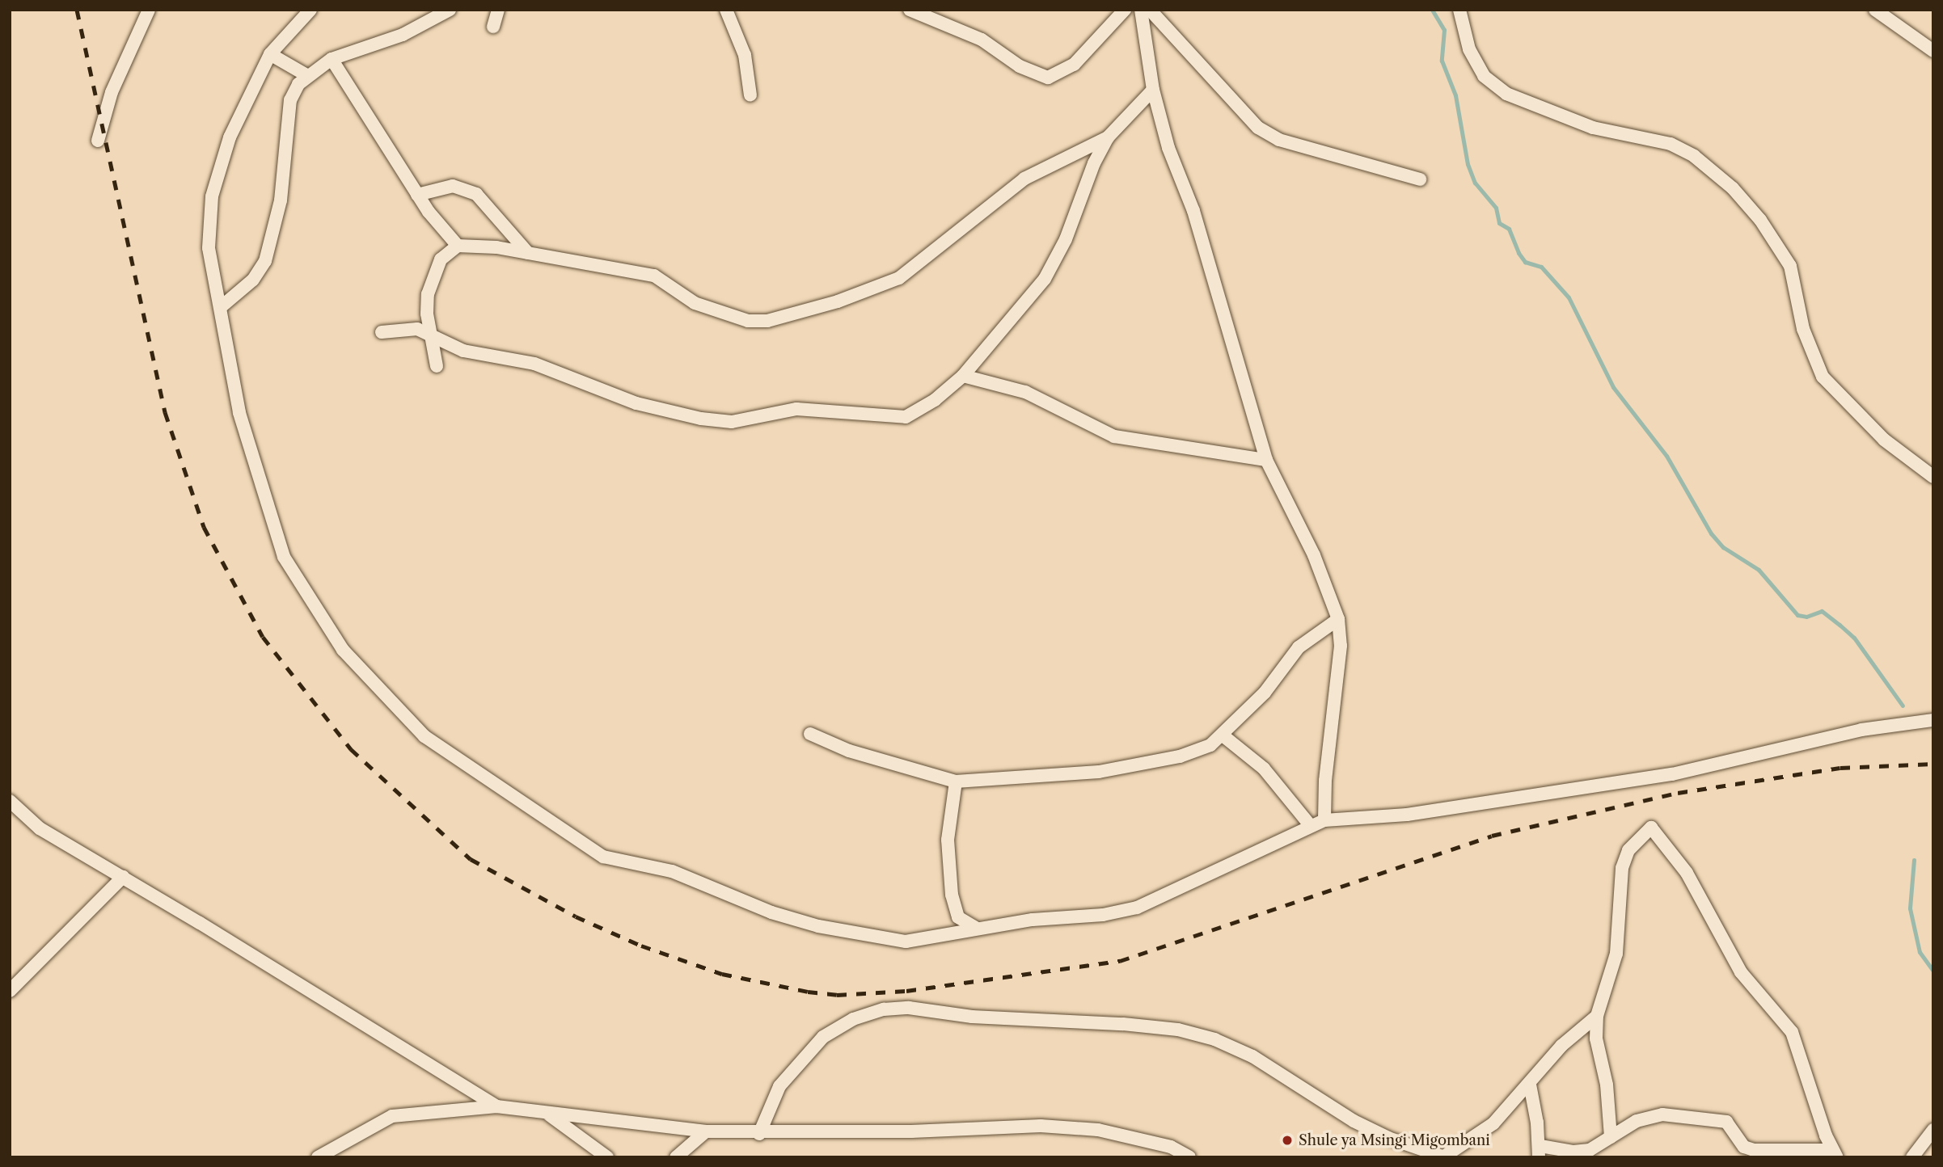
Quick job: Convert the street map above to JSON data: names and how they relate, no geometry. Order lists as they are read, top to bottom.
{
  "places": ["Shule ya Msingi Migombani"]
}
